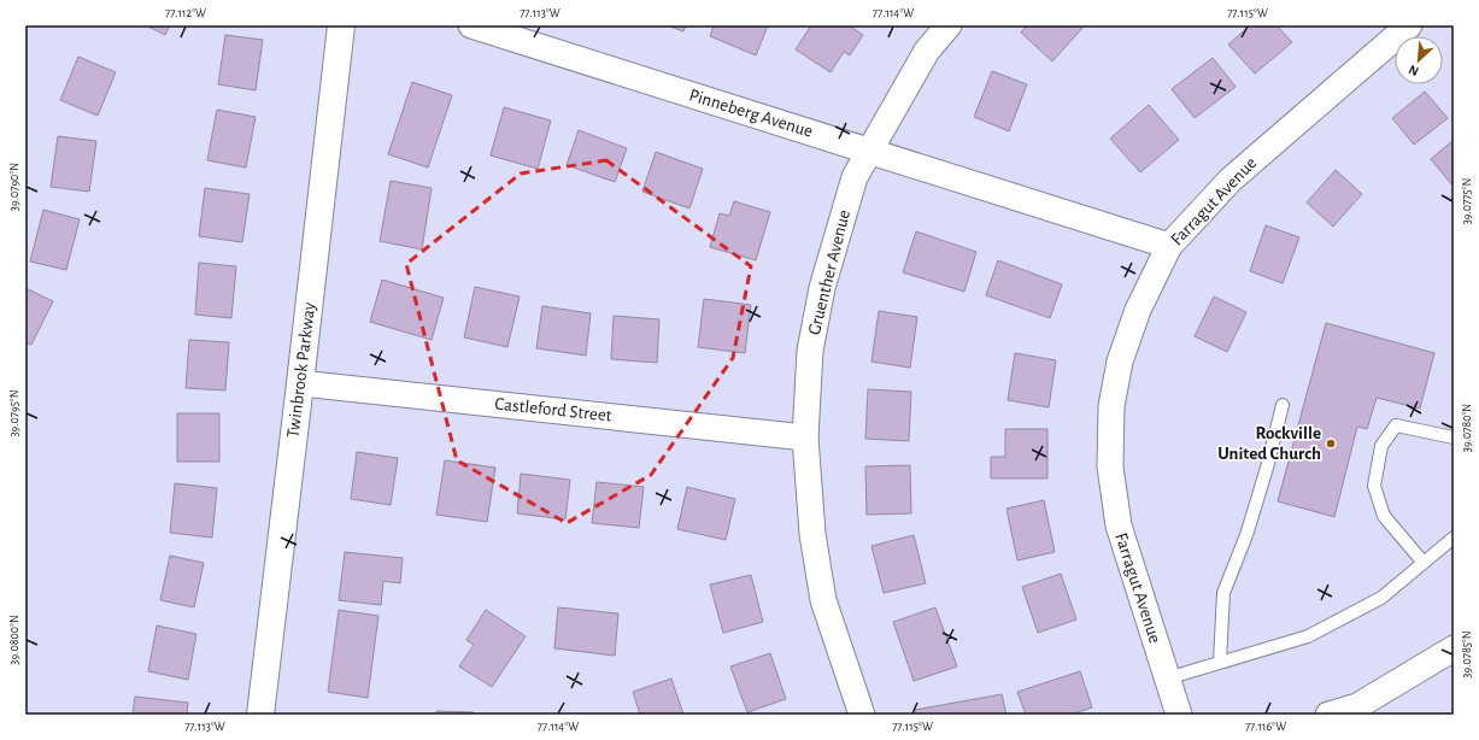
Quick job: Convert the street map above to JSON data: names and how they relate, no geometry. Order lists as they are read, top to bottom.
{
  "streets": {
    "street": [
      "Pinneberg Avenue",
      "Farragut Avenue",
      "Gruenther Avenue",
      "Twinbrook Parkway",
      "Castleford Street"
    ]
  },
  "crossings": [
    ["Pinneberg Avenue", "Farragut Avenue"],
    ["Pinneberg Avenue", "Gruenther Avenue"],
    ["Gruenther Avenue", "Castleford Street"],
    ["Twinbrook Parkway", "Castleford Street"]
  ],
  "places": ["Rockville United Church"],
  "north": "bottom left",
  "coordinates": [
    "77.112°W",
    "77.113°W",
    "77.114°W",
    "77.115°W",
    "39.0790°N",
    "39.0775°N",
    "39.0795°N",
    "39.0780°N",
    "39.0800°N",
    "39.0785°N",
    "77.116°W"
  ]
}
